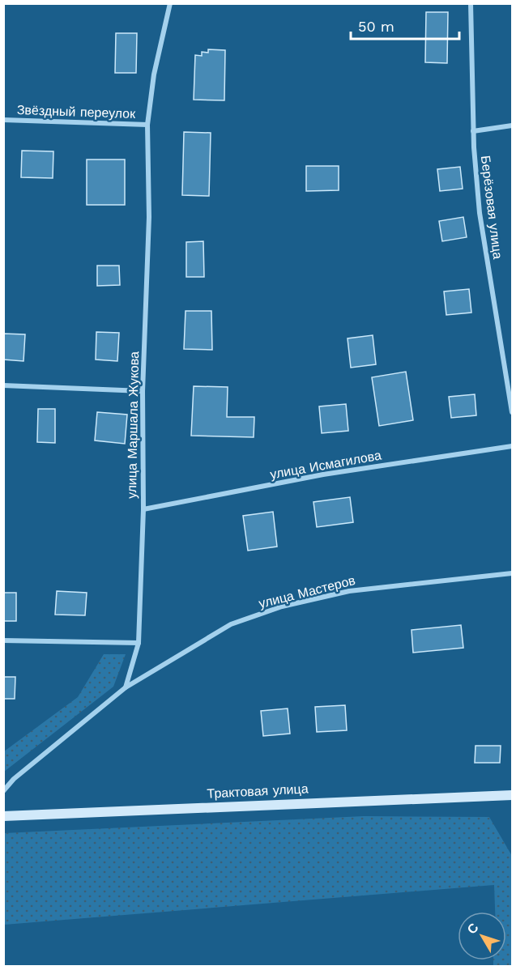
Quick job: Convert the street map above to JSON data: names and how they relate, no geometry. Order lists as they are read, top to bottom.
{
  "streets": {
    "main road": ["Трактовая улица"],
    "street": [
      "Звёздный переулок",
      "Берёзовая улица",
      "улица Маршала Жукова",
      "улица Исмагилова",
      "улица Мастеров"
    ]
  },
  "crossings": [
    ["Звёздный переулок", "улица Маршала Жукова"],
    ["улица Маршала Жукова", "улица Исмагилова"],
    ["улица Маршала Жукова", "улица Мастеров"]
  ],
  "scale_bar": "50 m",
  "north": "top left"
}
